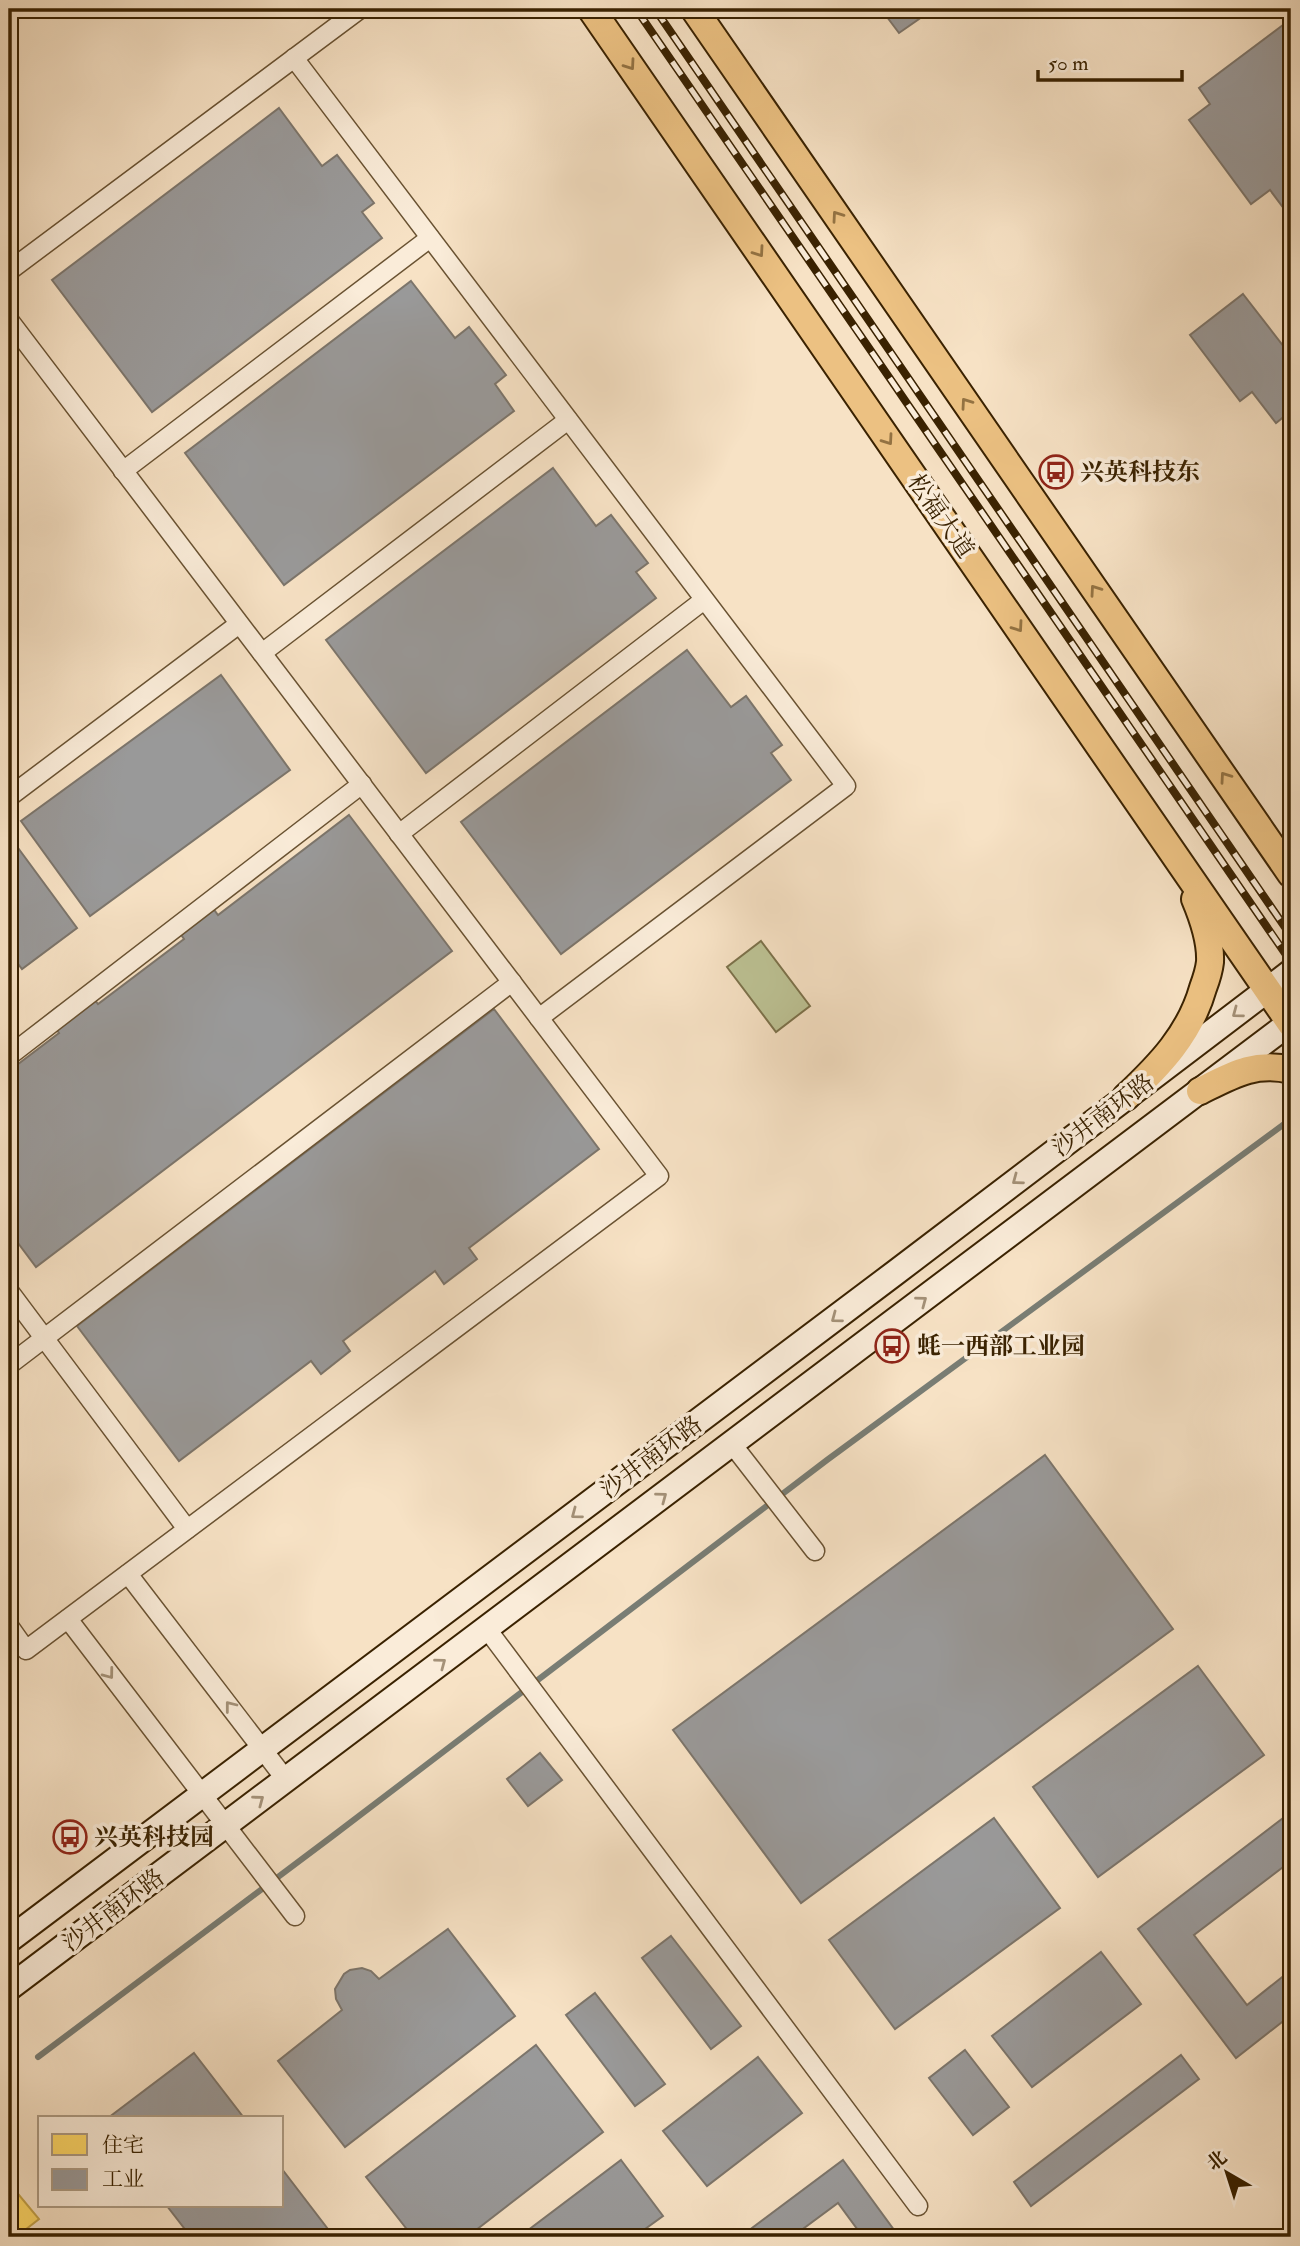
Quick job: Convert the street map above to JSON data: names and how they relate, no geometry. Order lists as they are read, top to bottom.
{
  "streets": {
    "main road": ["松福大道", "沙井南环路"]
  },
  "crossings": [
    ["松福大道", "沙井南环路"]
  ],
  "places": {
    "bus stop": ["兴英科技东", "蚝一西部工业园", "兴英科技园"]
  },
  "legend": ["住宅", "工业"],
  "scale_bar": "50 m",
  "north": "top left"
}
